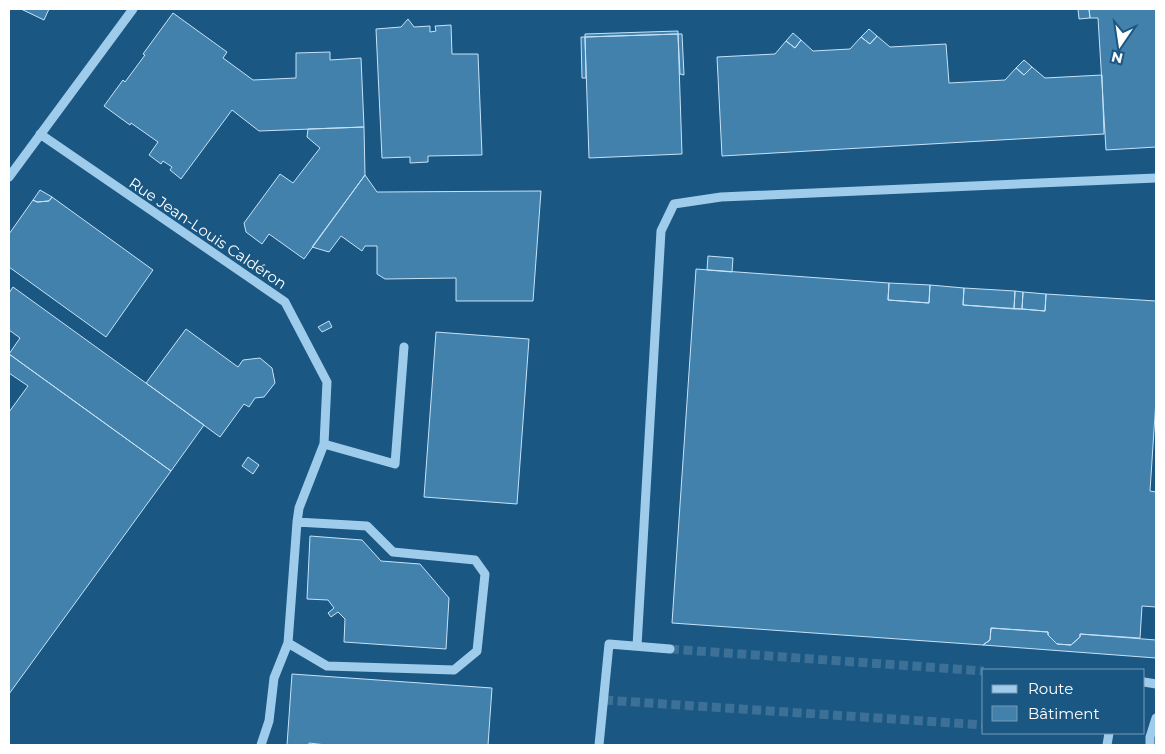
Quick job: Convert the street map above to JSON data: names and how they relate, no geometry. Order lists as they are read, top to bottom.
{
  "streets": {
    "street": ["Rue Jean-Louis Caldéron"]
  },
  "legend": ["Route", "Bâtiment"],
  "north": "bottom"
}
